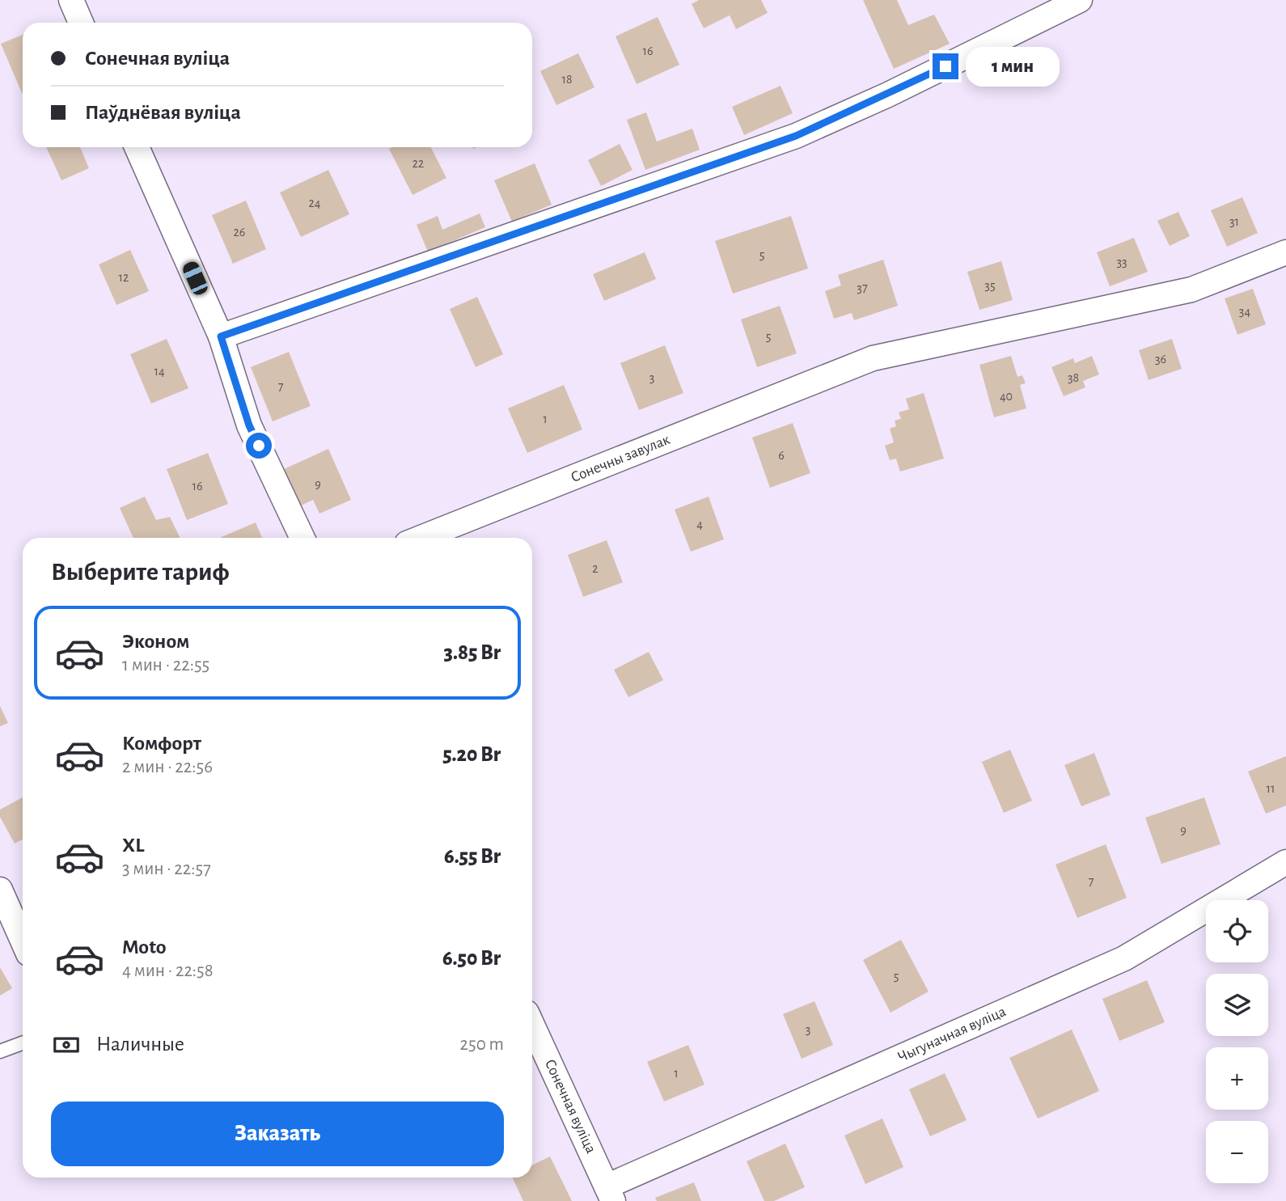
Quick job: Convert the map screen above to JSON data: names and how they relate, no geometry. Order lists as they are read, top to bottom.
{
  "streets": {
    "street": ["Сонечны завулак", "Чыгуначная вуліца", "Сонечная вуліца"]
  },
  "crossings": [
    ["Чыгуначная вуліца", "Сонечная вуліца"]
  ],
  "house_numbers": [
    "16",
    "18",
    "22",
    "24",
    "31",
    "26",
    "5",
    "33",
    "12",
    "35",
    "37",
    "34",
    "5",
    "36",
    "14",
    "3",
    "38",
    "7",
    "40",
    "1",
    "6",
    "9",
    "16",
    "4",
    "2",
    "11",
    "9",
    "7",
    "5",
    "3",
    "1"
  ],
  "page": {
    "banner": ["Сонечная вуліца", "Паўднёвая вуліца"],
    "bubble": "1 мин",
    "heading": "Выберите тариф",
    "list": [
      {
        "name": "Эконом",
        "note": "1 мин · 22:55",
        "value": "3.85 Br"
      },
      {
        "name": "Комфорт",
        "note": "2 мин · 22:56",
        "value": "5.20 Br"
      },
      {
        "name": "XL",
        "note": "3 мин · 22:57",
        "value": "6.55 Br"
      },
      {
        "name": "Moto",
        "note": "4 мин · 22:58",
        "value": "6.50 Br"
      }
    ],
    "map_buttons": ["+", "−"],
    "pay": ["Наличные", "250 m"],
    "buttons": "Заказать"
  }
}
